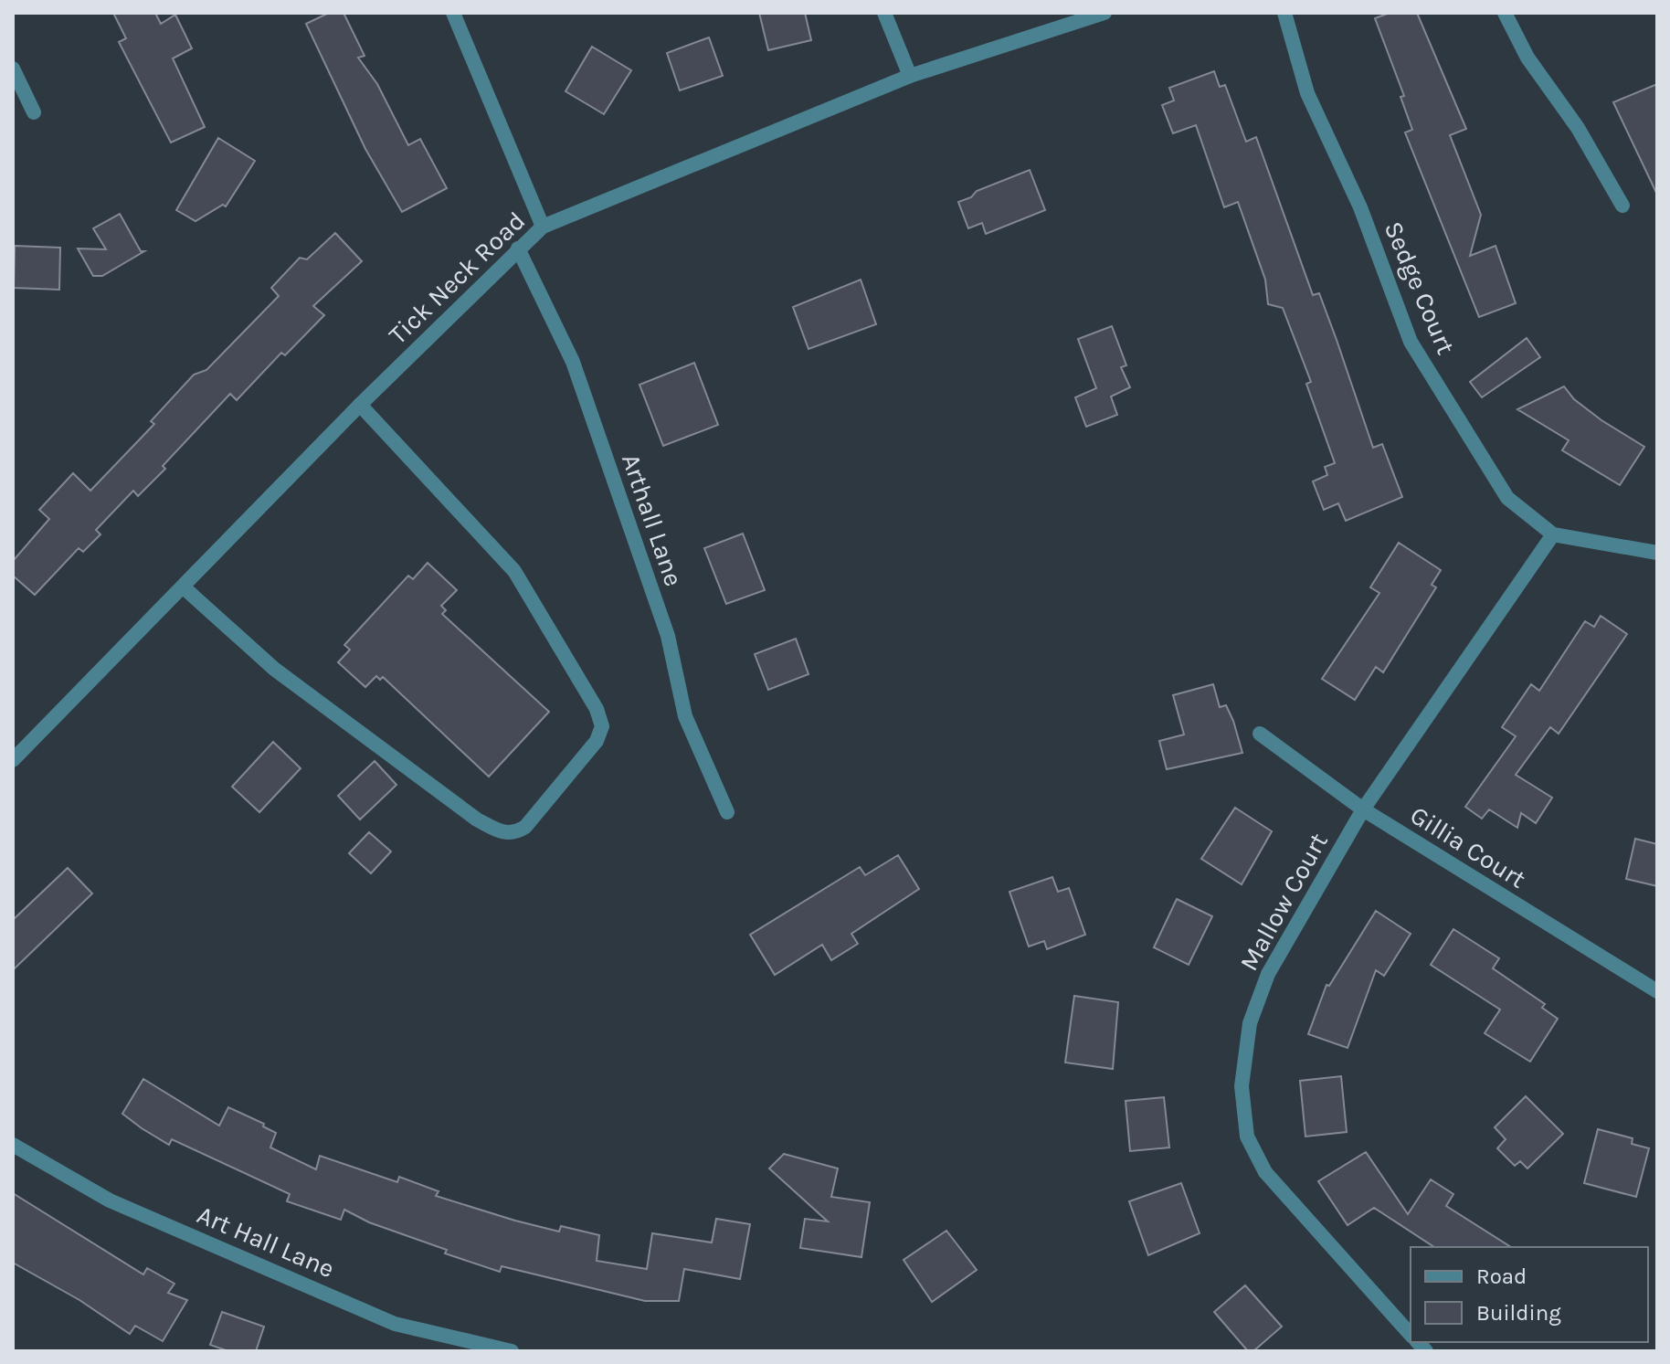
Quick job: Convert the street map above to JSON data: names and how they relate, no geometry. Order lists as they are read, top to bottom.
{
  "streets": {
    "street": [
      "Tick Neck Road",
      "Sedge Court",
      "Arthall Lane",
      "Gillia Court",
      "Mallow Court",
      "Art Hall Lane"
    ]
  },
  "crossings": [
    ["Tick Neck Road", "Arthall Lane"],
    ["Sedge Court", "Mallow Court"],
    ["Gillia Court", "Mallow Court"]
  ],
  "legend": ["Road", "Building"]
}
